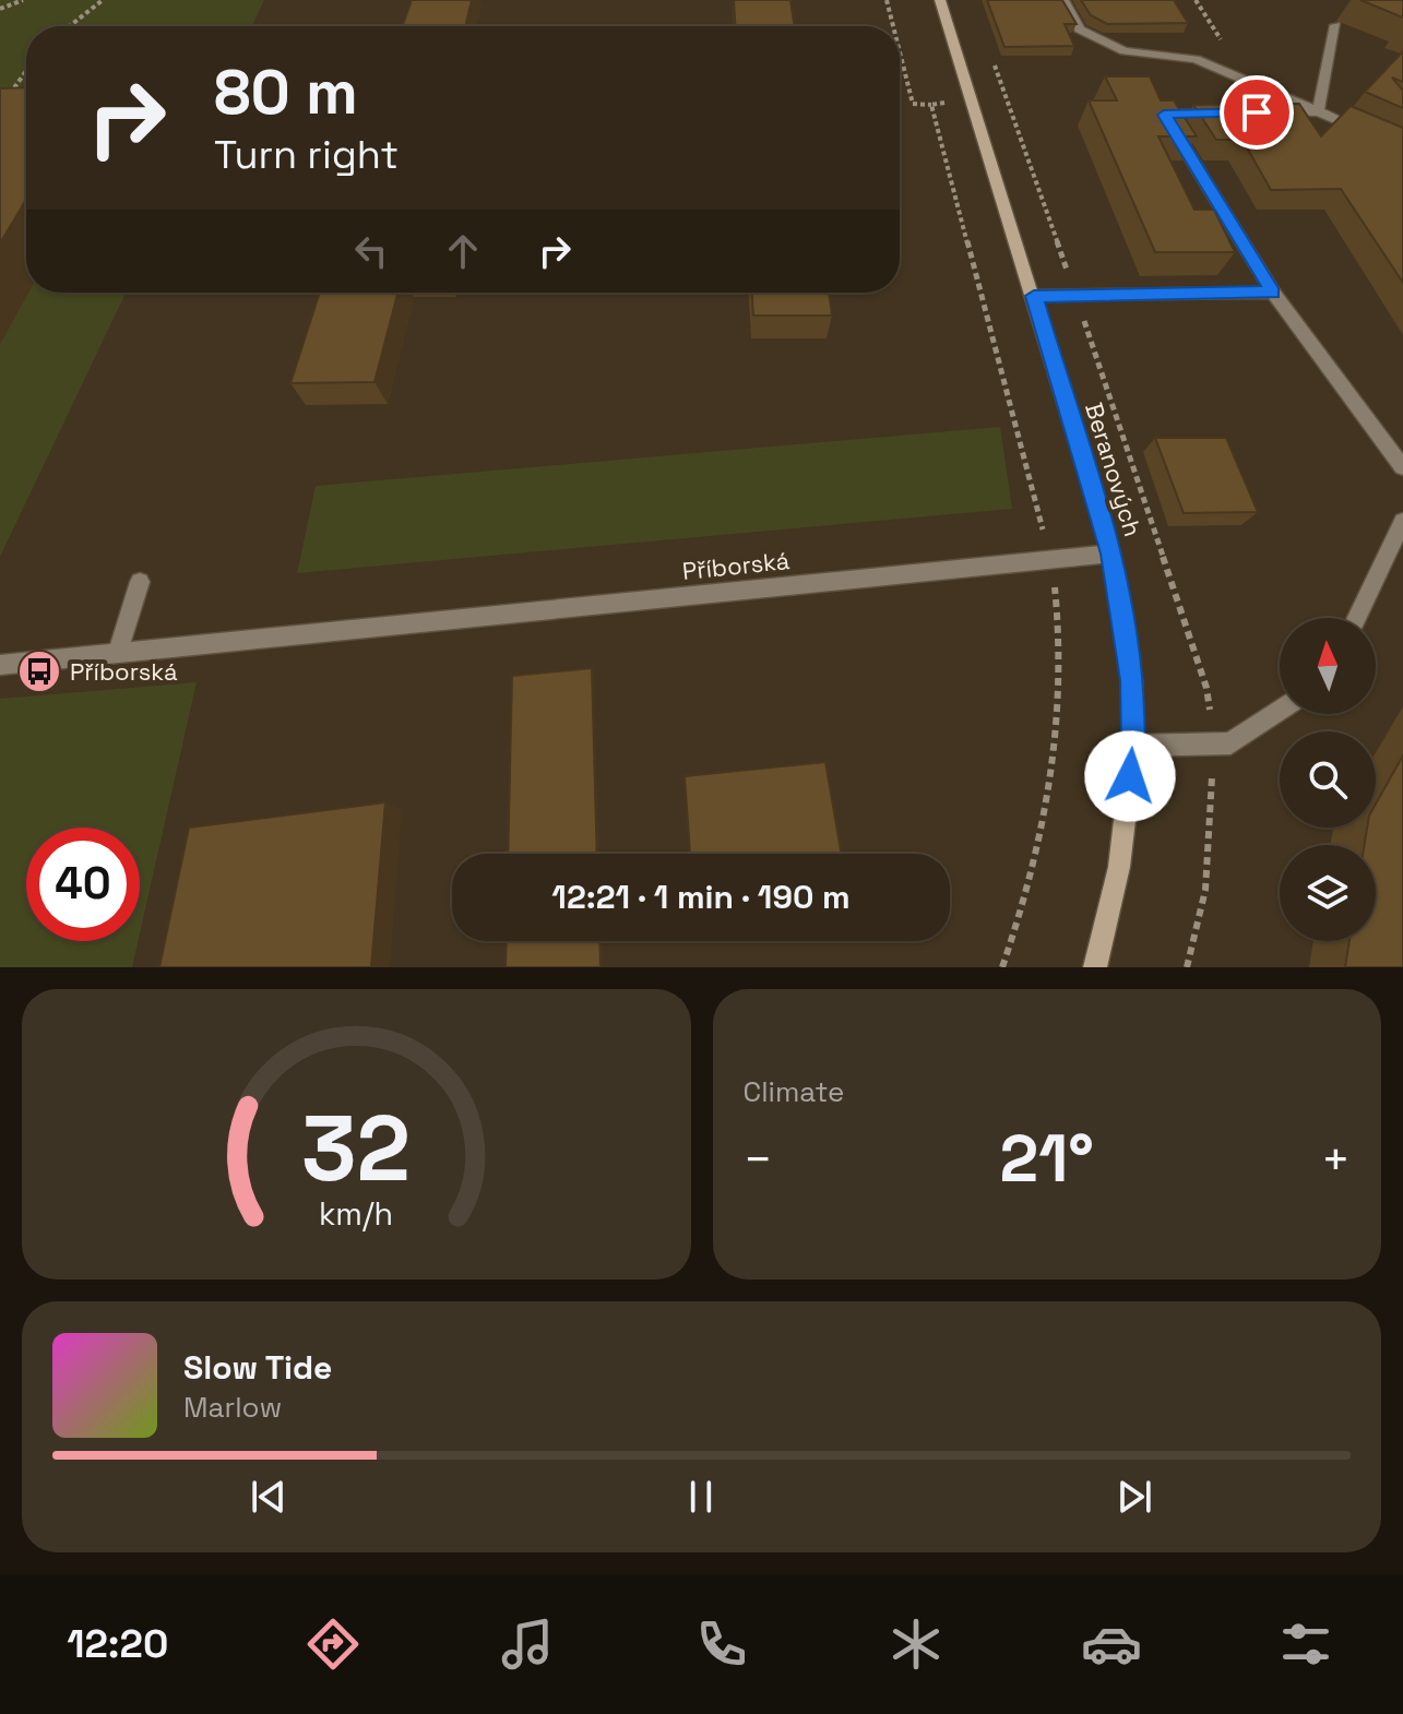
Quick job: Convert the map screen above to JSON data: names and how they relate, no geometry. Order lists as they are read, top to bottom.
{
  "streets": {
    "street": ["Beranových", "Příborská"]
  },
  "crossings": [
    ["Beranových", "Příborská"]
  ],
  "places": {
    "bus stop": ["Příborská"]
  },
  "north": "top",
  "page": {
    "turn": ["80 m", "Turn right"],
    "limit": "40",
    "trip": "12:21 · 1 min · 190 m",
    "tile": "Climate",
    "heat": ["−", "21°", "+"],
    "song": ["Slow Tide", "Marlow"],
    "tabs": "12:20",
    "gauge": ["32", "km/h"]
  }
}
